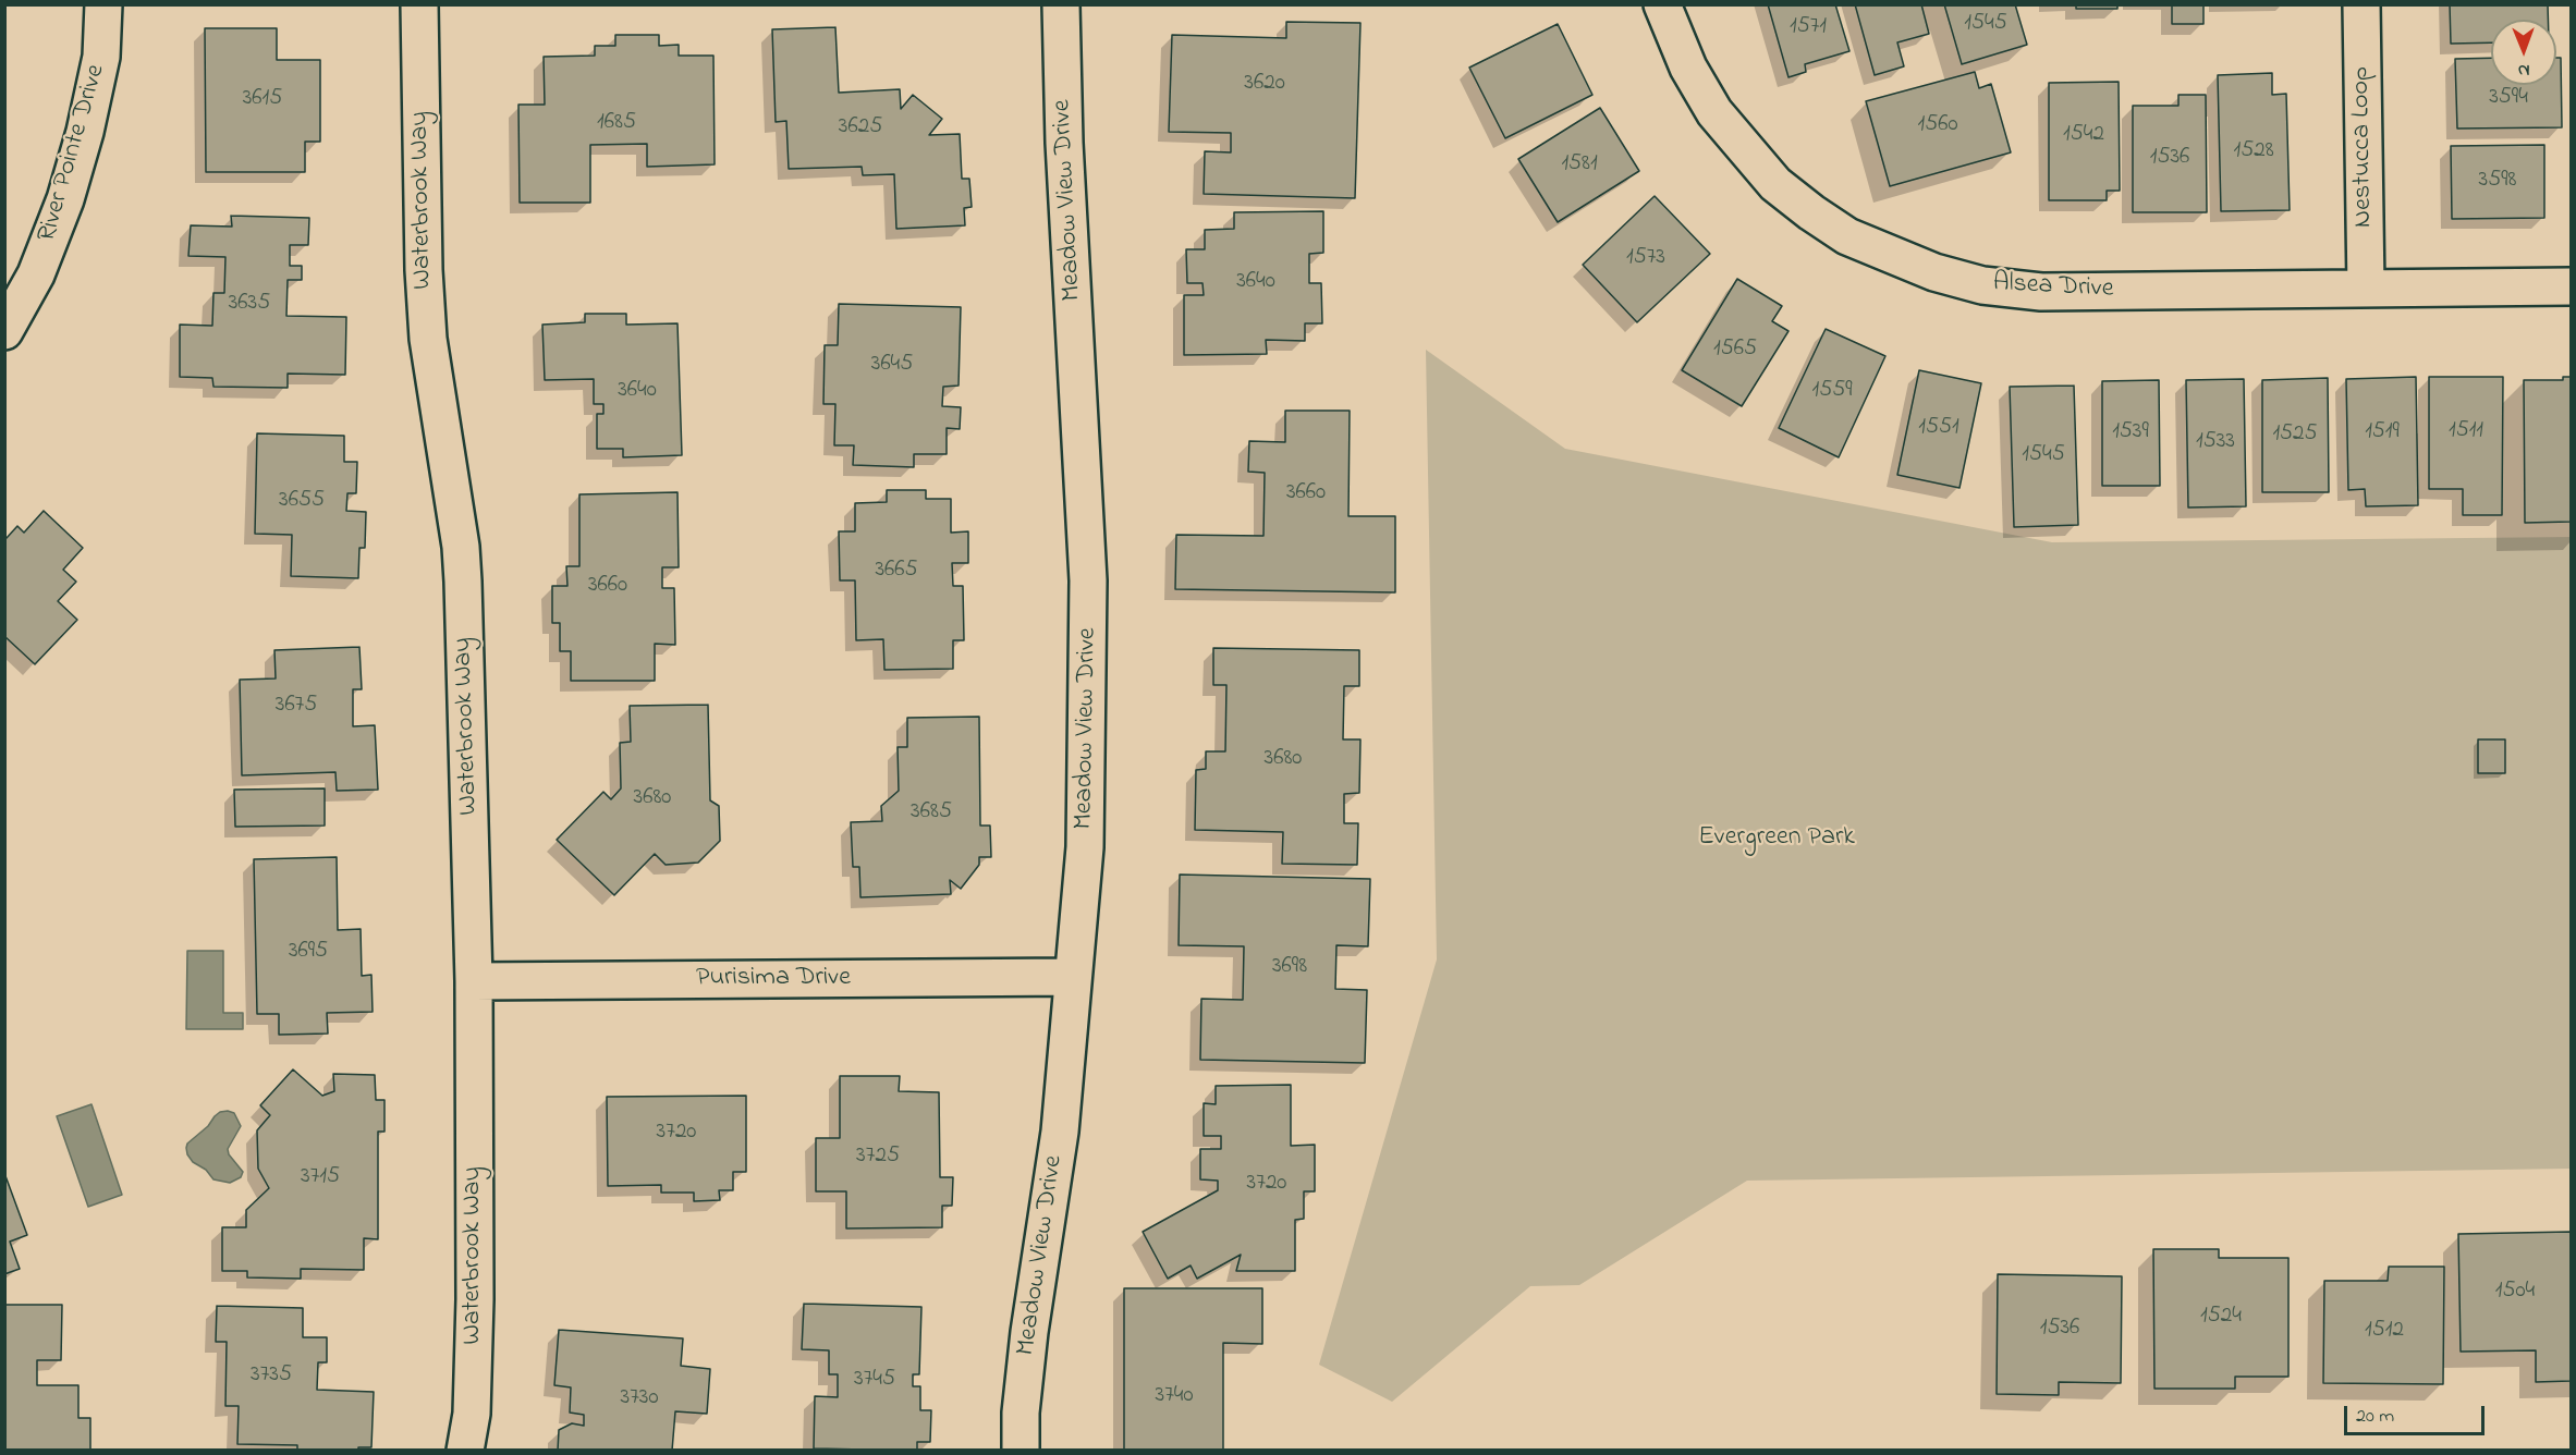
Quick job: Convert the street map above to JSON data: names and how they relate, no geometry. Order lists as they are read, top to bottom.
{
  "streets": {
    "street": [
      "Nestucca Loop",
      "River Pointe Drive",
      "Waterbrook Way",
      "Meadow View Drive",
      "Alsea Drive",
      "Purisima Drive"
    ]
  },
  "crossings": [
    ["Nestucca Loop", "Alsea Drive"],
    ["Waterbrook Way", "Purisima Drive"],
    ["Meadow View Drive", "Purisima Drive"]
  ],
  "parks": ["Evergreen Park"],
  "house_numbers": [
    "1545",
    "1571",
    "3620",
    "3594",
    "3615",
    "1685",
    "1560",
    "3625",
    "1542",
    "1528",
    "1536",
    "1581",
    "3598",
    "1573",
    "3640",
    "3635",
    "1565",
    "3645",
    "3640",
    "1559",
    "1551",
    "1511",
    "1539",
    "1519",
    "1525",
    "1533",
    "1545",
    "3660",
    "3655",
    "3665",
    "3660",
    "3675",
    "3680",
    "3680",
    "3685",
    "3695",
    "3698",
    "3720",
    "3725",
    "3715",
    "3720",
    "1504",
    "1524",
    "1536",
    "1512",
    "3735",
    "3745",
    "3740",
    "3730"
  ],
  "scale_bar": "20 m",
  "north": "bottom"
}
